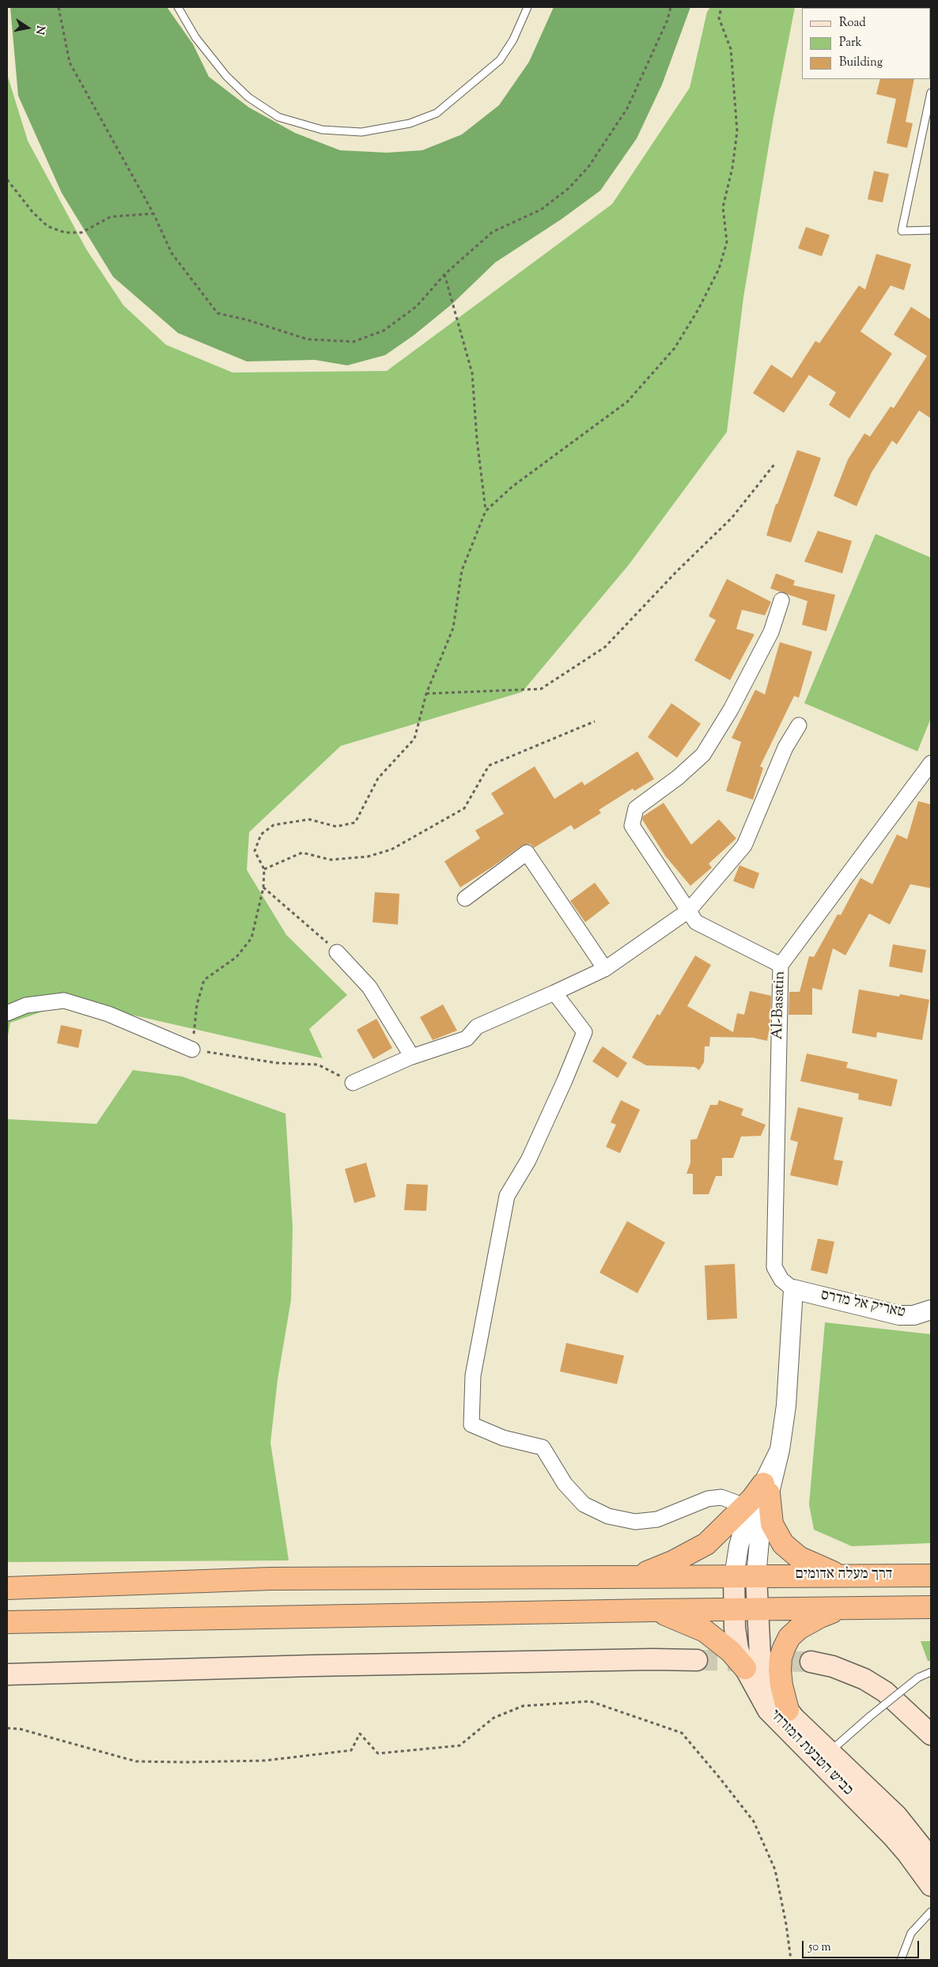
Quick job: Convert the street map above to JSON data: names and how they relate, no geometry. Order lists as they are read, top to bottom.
{
  "streets": {
    "highway": ["דרך מעלה אדומים"],
    "main road": ["כביש הטבעת המזרחי"],
    "street": ["Al-Basatin", "טאריק אל מדרס"]
  },
  "crossings": [
    ["Al-Basatin", "טאריק אל מדרס"],
    ["דרך מעלה אדומים", "כביש הטבעת המזרחי"]
  ],
  "legend": ["Road", "Park", "Building"],
  "scale_bar": "50 m",
  "north": "right"
}
